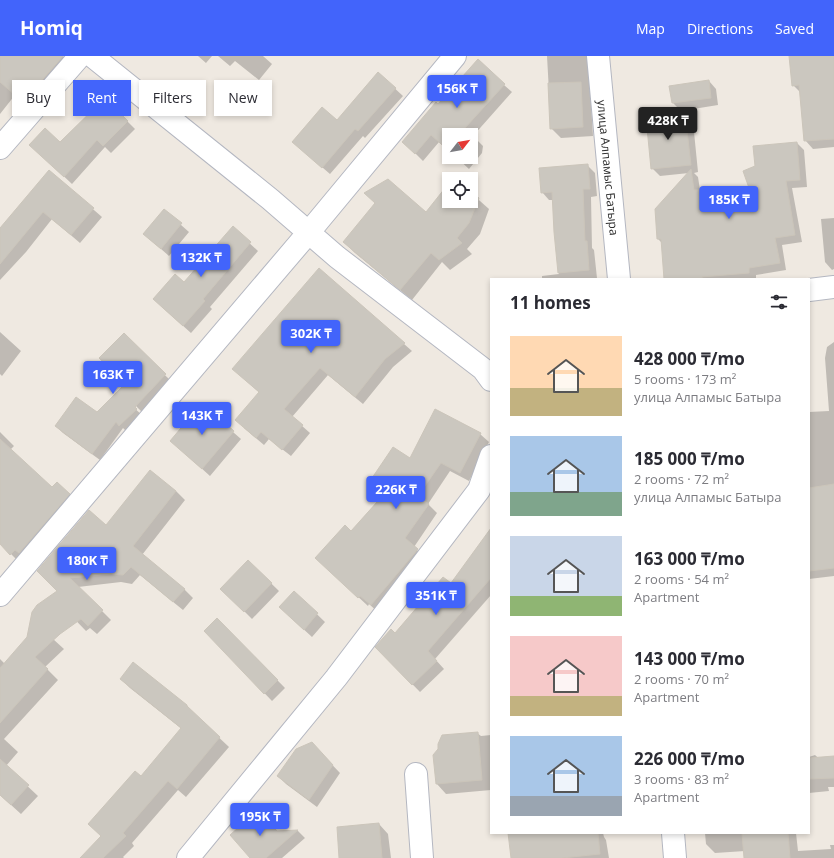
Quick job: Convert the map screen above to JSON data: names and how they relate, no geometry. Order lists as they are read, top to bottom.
{
  "streets": {
    "street": ["улица Алпамыс Батыра"]
  },
  "north": "top right",
  "page": {
    "header": "Homiq",
    "nav": ["Map", "Directions", "Saved"],
    "price": [
      "156K ₸",
      "428K ₸",
      "185K ₸",
      "132K ₸",
      "302K ₸",
      "163K ₸",
      "143K ₸",
      "226K ₸",
      "180K ₸",
      "351K ₸",
      "195K ₸"
    ],
    "chip": [
      "Buy",
      "Rent",
      "Filters",
      "New"
    ],
    "heading": "11 homes",
    "list": [
      {
        "name": "428 000 ₸/mo",
        "note": "5 rooms · 173 m² · улица Алпамыс Батыра"
      },
      {
        "name": "185 000 ₸/mo",
        "note": "2 rooms · 72 m² · улица Алпамыс Батыра"
      },
      {
        "name": "163 000 ₸/mo",
        "note": "2 rooms · 54 m² · Apartment"
      },
      {
        "name": "143 000 ₸/mo",
        "note": "2 rooms · 70 m² · Apartment"
      },
      {
        "name": "226 000 ₸/mo",
        "note": "3 rooms · 83 m² · Apartment"
      }
    ]
  }
}
